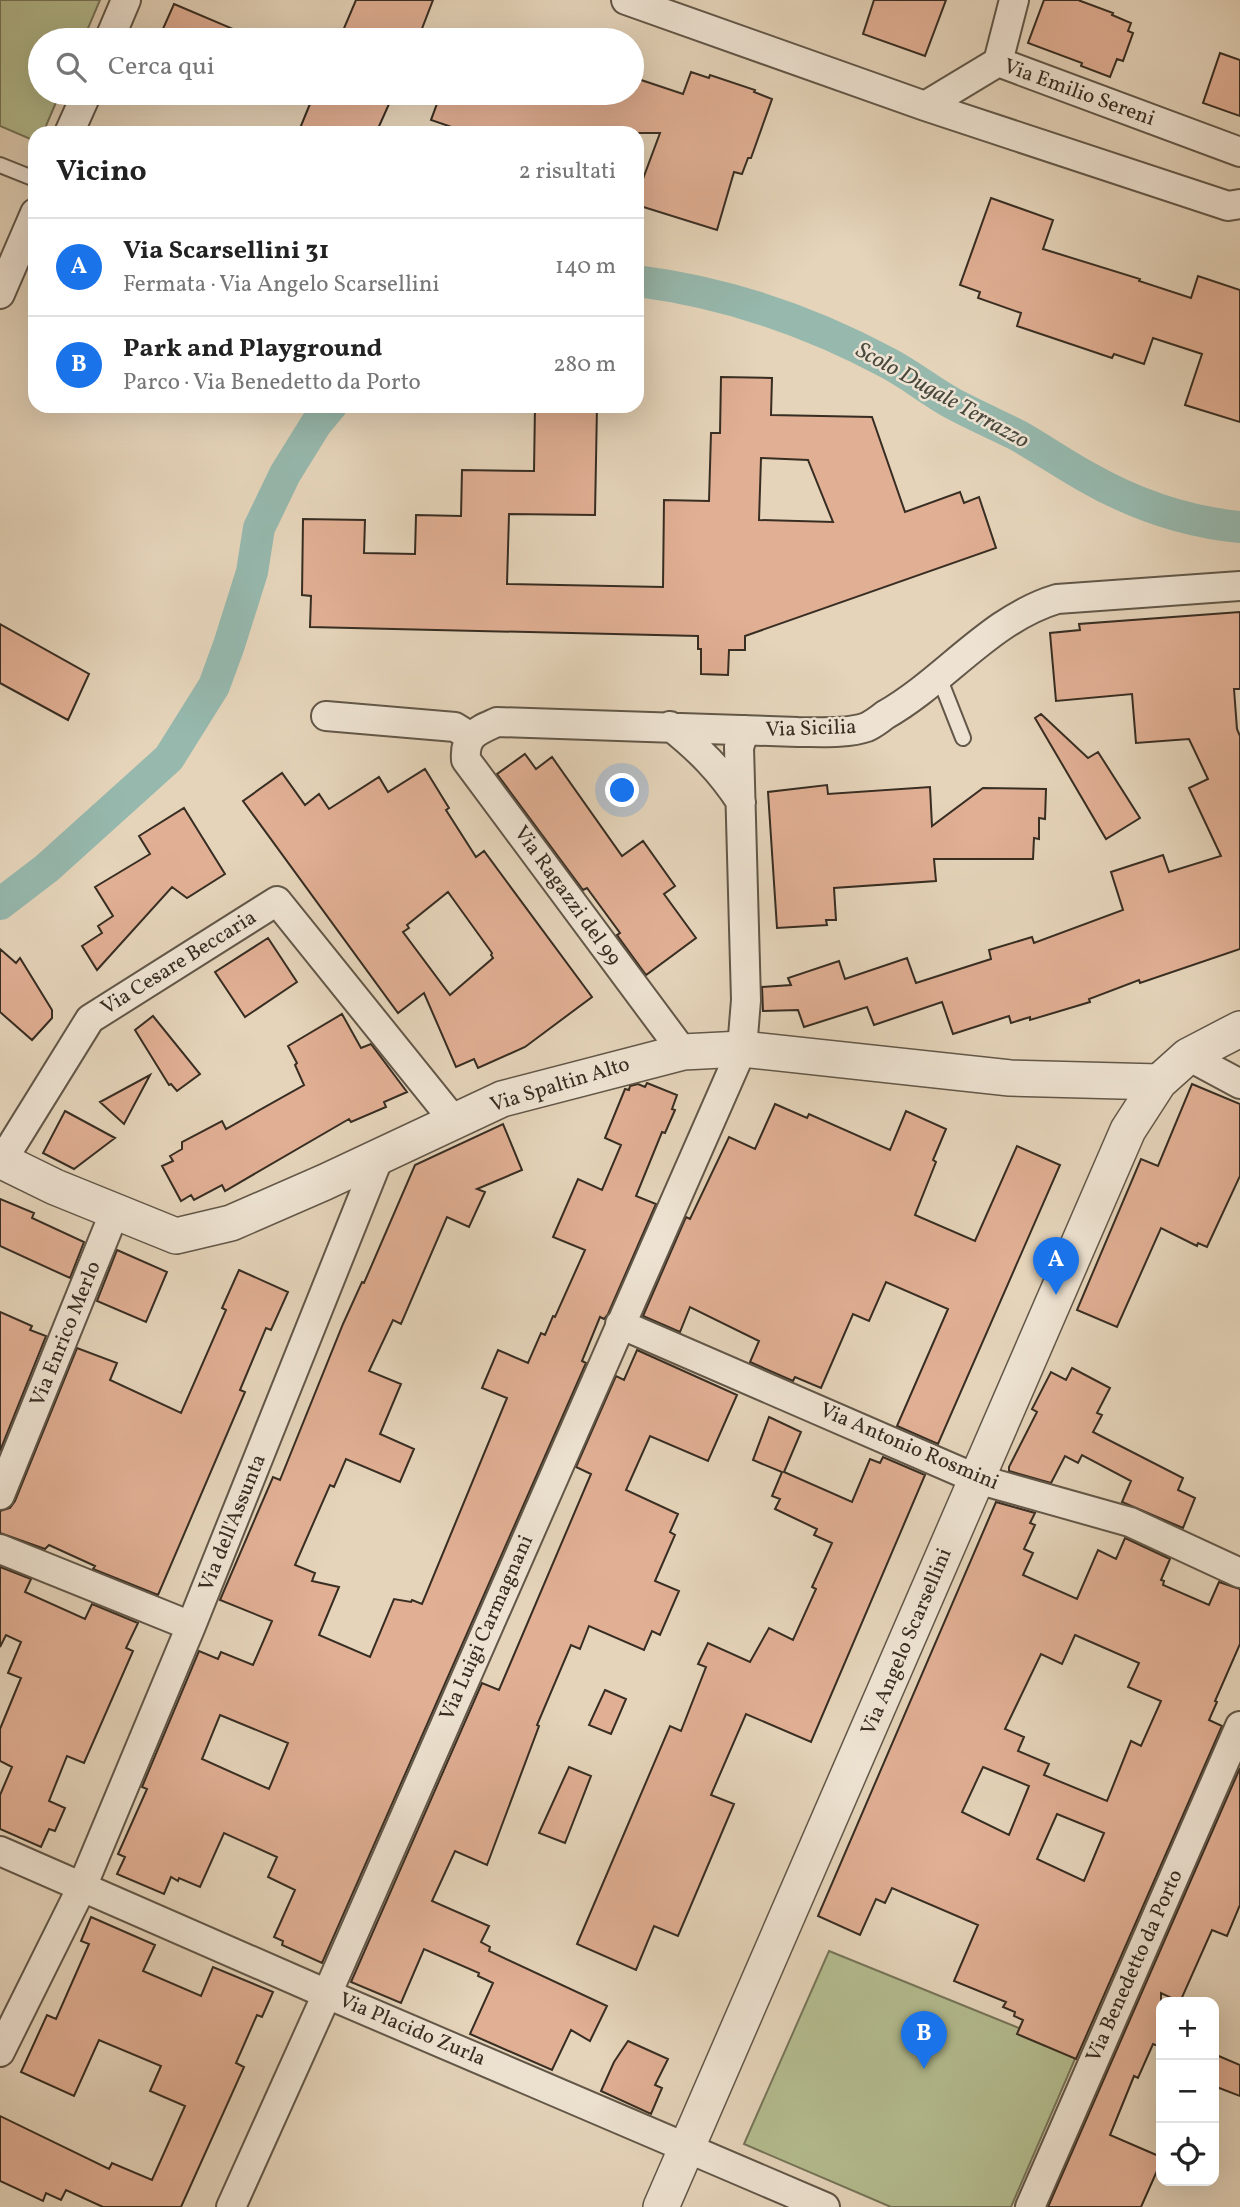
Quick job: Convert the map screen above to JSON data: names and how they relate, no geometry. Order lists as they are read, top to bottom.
{
  "streets": {
    "street": [
      "Via Emilio Sereni",
      "Via Sicilia",
      "Via Ragazzi del 99",
      "Via Cesare Beccaria",
      "Via Spaltin Alto",
      "Via Enrico Merlo",
      "Via Antonio Rosmini",
      "Via dell'Assunta",
      "Via Luigi Carmagnani",
      "Via Angelo Scarsellini",
      "Via Benedetto da Porto",
      "Via Placido Zurla"
    ]
  },
  "crossings": [
    ["Via Sicilia", "Via Spaltin Alto"],
    ["Via Sicilia", "Via Luigi Carmagnani"],
    ["Via Ragazzi del 99", "Via Spaltin Alto"],
    ["Via Cesare Beccaria", "Via Spaltin Alto"],
    ["Via Spaltin Alto", "Via Enrico Merlo"],
    ["Via Spaltin Alto", "Via dell'Assunta"],
    ["Via Spaltin Alto", "Via Luigi Carmagnani"],
    ["Via Spaltin Alto", "Via Angelo Scarsellini"],
    ["Via Antonio Rosmini", "Via Luigi Carmagnani"],
    ["Via Antonio Rosmini", "Via Angelo Scarsellini"],
    ["Via dell'Assunta", "Via Placido Zurla"],
    ["Via Luigi Carmagnani", "Via Placido Zurla"],
    ["Via Angelo Scarsellini", "Via Placido Zurla"]
  ],
  "water": ["Scolo Dugale Terrazzo"],
  "page": {
    "search": "Cerca qui",
    "heading": ["Vicino", "2 risultati"],
    "list": [
      {
        "mark": "A",
        "name": "Via Scarsellini 31",
        "note": "Fermata · Via Angelo Scarsellini",
        "value": "140 m"
      },
      {
        "mark": "B",
        "name": "Park and Playground",
        "note": "Parco · Via Benedetto da Porto",
        "value": "280 m"
      }
    ],
    "pins": ["A", "B"],
    "map_buttons": ["+", "−"]
  }
}
